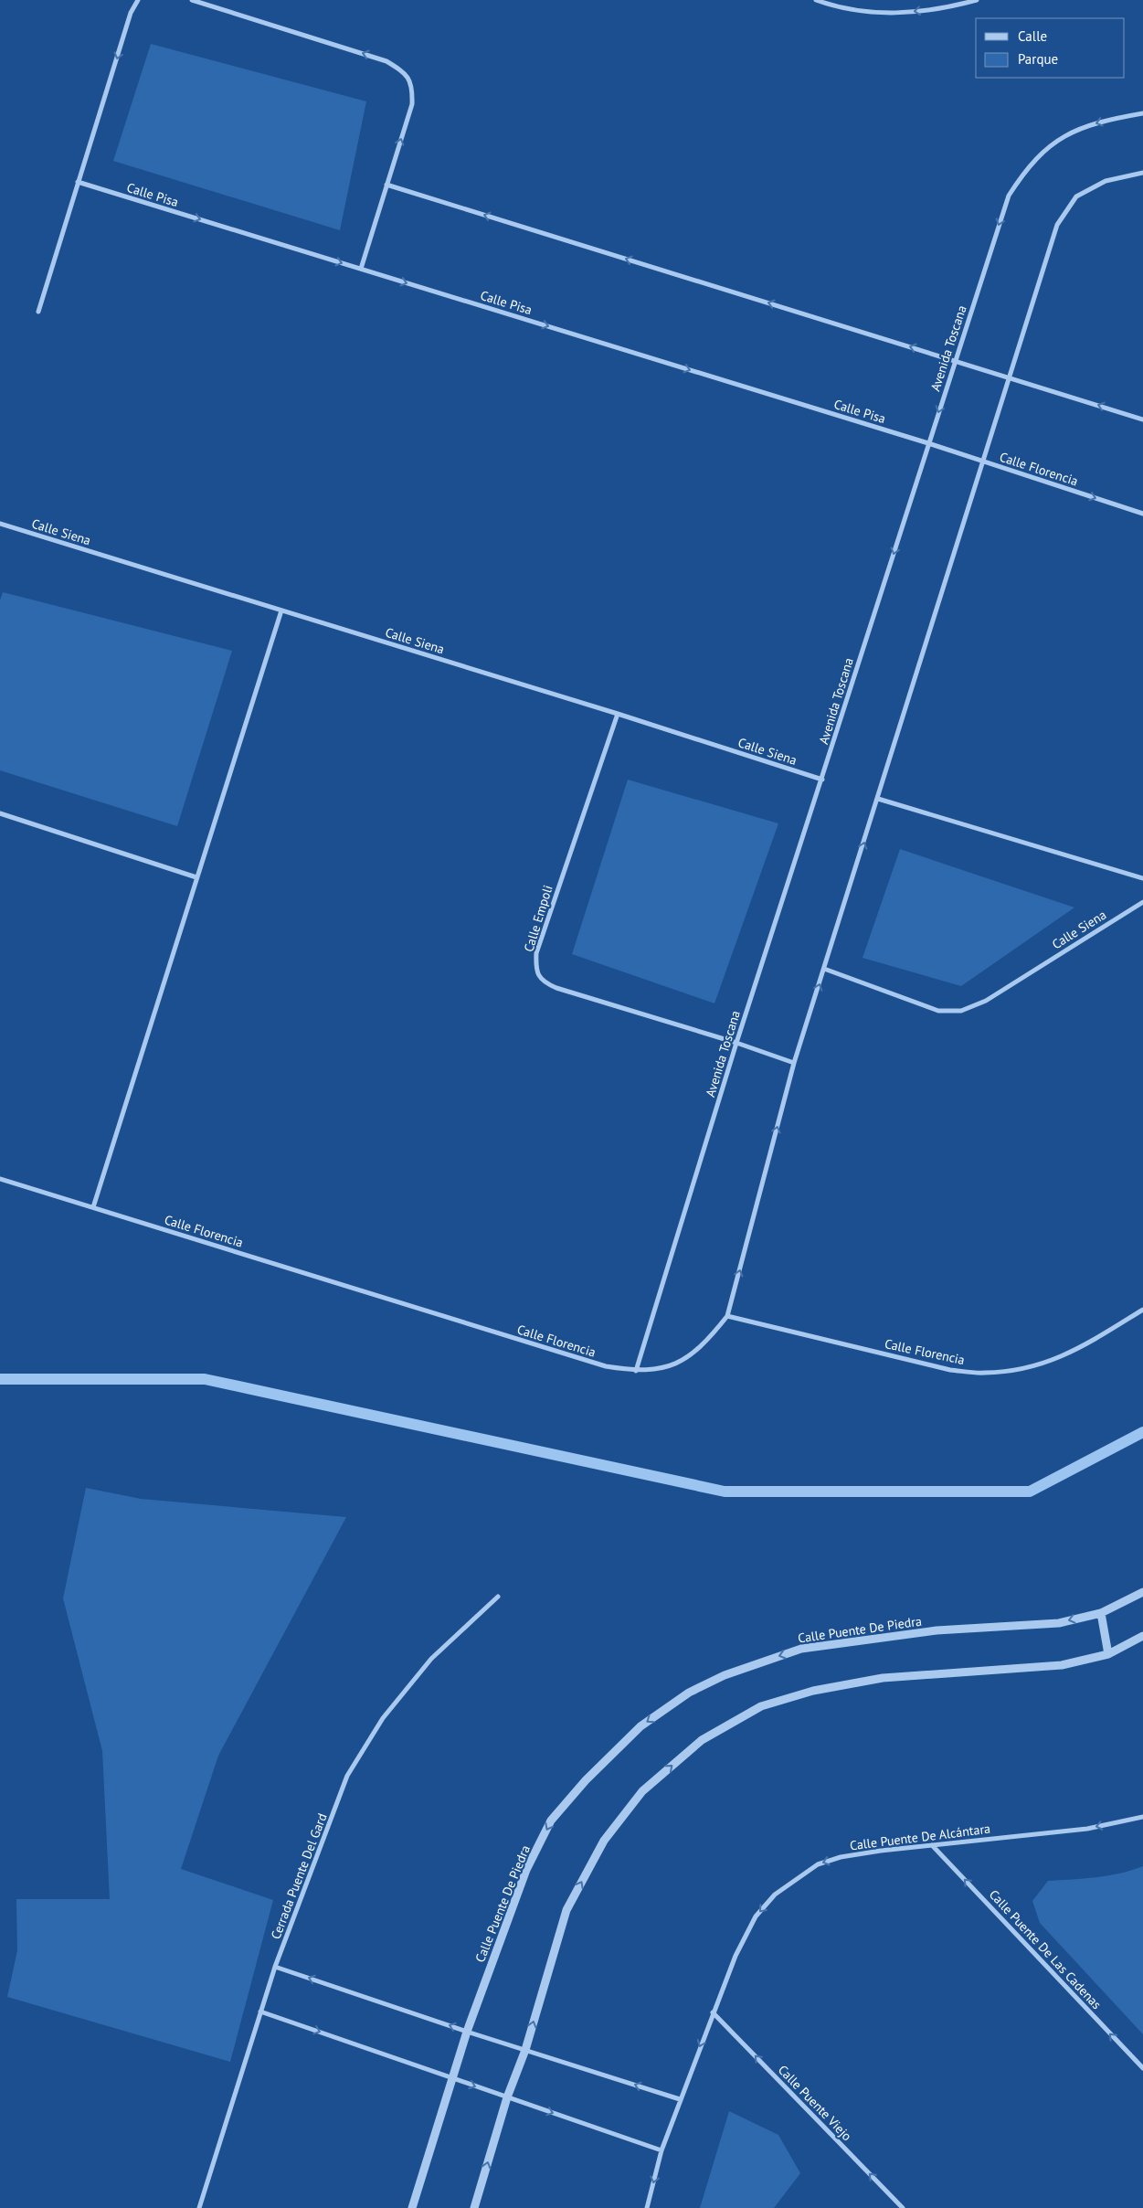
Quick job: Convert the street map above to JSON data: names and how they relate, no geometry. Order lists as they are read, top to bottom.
{
  "streets": {
    "street": [
      "Calle Pisa",
      "Avenida Toscana",
      "Calle Florencia",
      "Calle Siena",
      "Calle Empoli",
      "Calle Puente De Piedra",
      "Calle Puente De Alcántara",
      "Cerrada Puente Del Gard",
      "Calle Puente De Las Cadenas",
      "Calle Puente Viejo"
    ]
  },
  "crossings": [
    ["Calle Pisa", "Avenida Toscana"],
    ["Calle Pisa", "Calle Florencia"],
    ["Avenida Toscana", "Calle Florencia"],
    ["Avenida Toscana", "Calle Siena"],
    ["Avenida Toscana", "Calle Empoli"],
    ["Calle Siena", "Calle Empoli"],
    ["Calle Puente De Alcántara", "Calle Puente De Las Cadenas"],
    ["Calle Puente De Alcántara", "Calle Puente Viejo"]
  ],
  "one_way": [
    "Calle Pisa",
    "Avenida Toscana",
    "Calle Puente De Piedra",
    "Calle Puente De Alcántara",
    "Calle Puente De Las Cadenas",
    "Calle Puente Viejo"
  ],
  "legend": ["Calle", "Parque"]
}
